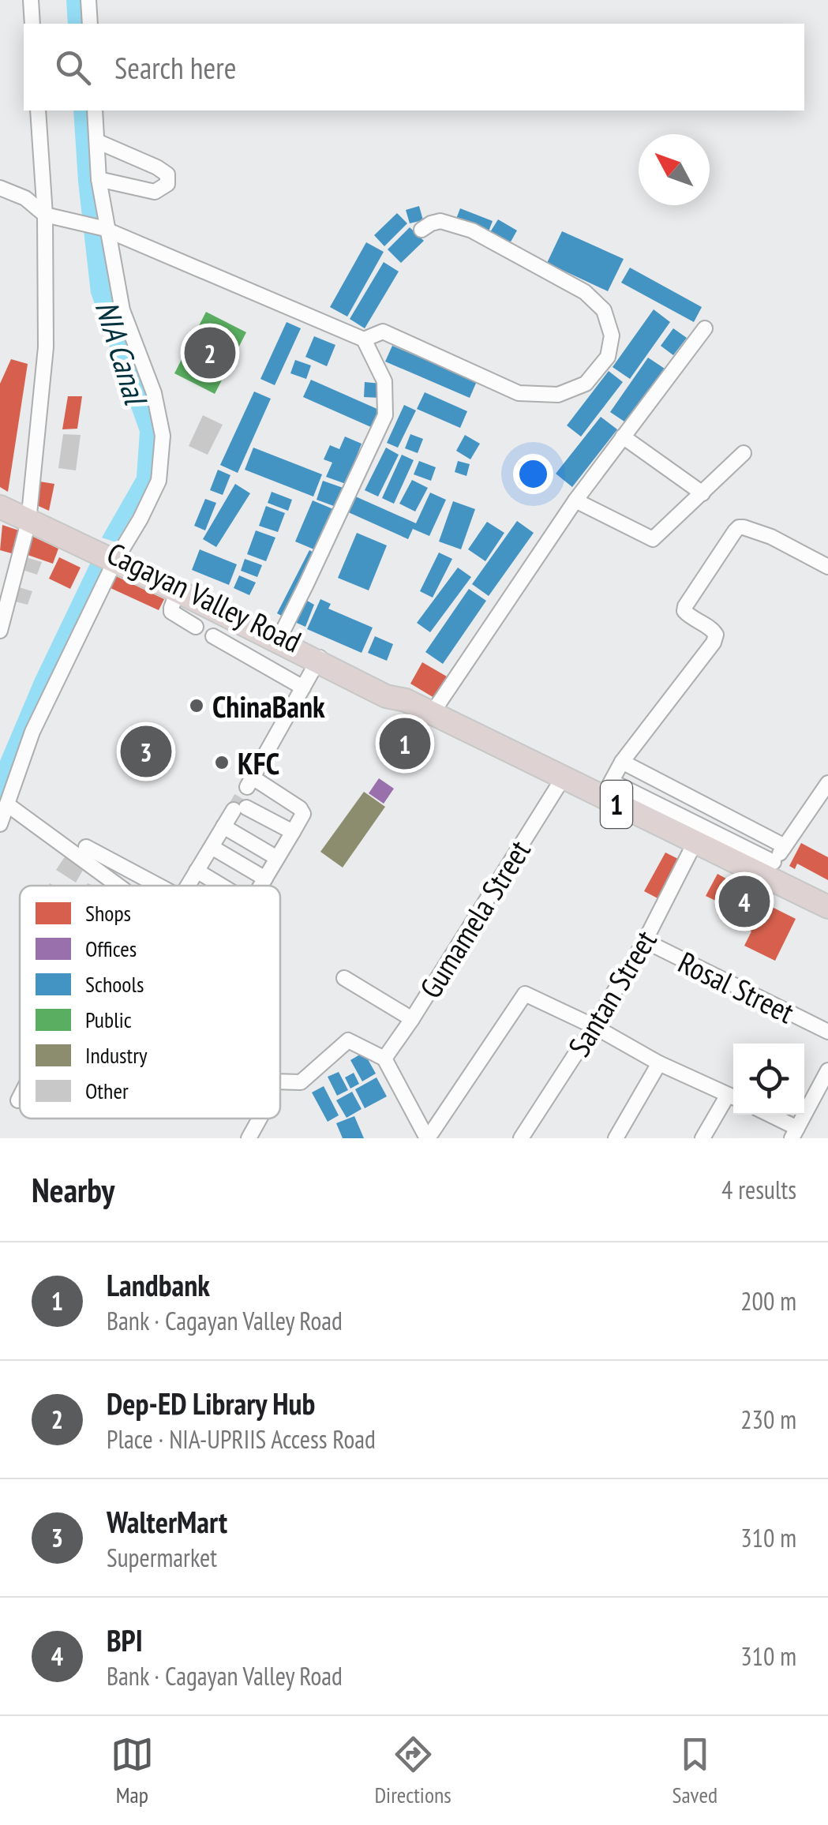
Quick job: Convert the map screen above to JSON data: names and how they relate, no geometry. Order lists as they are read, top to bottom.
{
  "streets": {
    "highway": ["Cagayan Valley Road", "1"],
    "street": ["Gumamela Street", "Rosal Street", "Santan Street"]
  },
  "crossings": [
    ["Cagayan Valley Road", "Gumamela Street"],
    ["Cagayan Valley Road", "Santan Street"],
    ["Rosal Street", "Santan Street"]
  ],
  "water": ["NIA Canal"],
  "places": ["ChinaBank", "KFC"],
  "legend": [
    "Shops",
    "Offices",
    "Schools",
    "Public",
    "Industry",
    "Other"
  ],
  "north": "top left",
  "page": {
    "search": "Search here",
    "pins": [
      "2",
      "1",
      "3",
      "4"
    ],
    "heading": ["Nearby", "4 results"],
    "list": [
      {
        "mark": "1",
        "name": "Landbank",
        "note": "Bank · Cagayan Valley Road",
        "value": "200 m"
      },
      {
        "mark": "2",
        "name": "Dep-ED Library Hub",
        "note": "Place · NIA-UPRIIS Access Road",
        "value": "230 m"
      },
      {
        "mark": "3",
        "name": "WalterMart",
        "note": "Supermarket",
        "value": "310 m"
      },
      {
        "mark": "4",
        "name": "BPI",
        "note": "Bank · Cagayan Valley Road",
        "value": "310 m"
      }
    ],
    "nav": ["Map", "Directions", "Saved"]
  }
}
